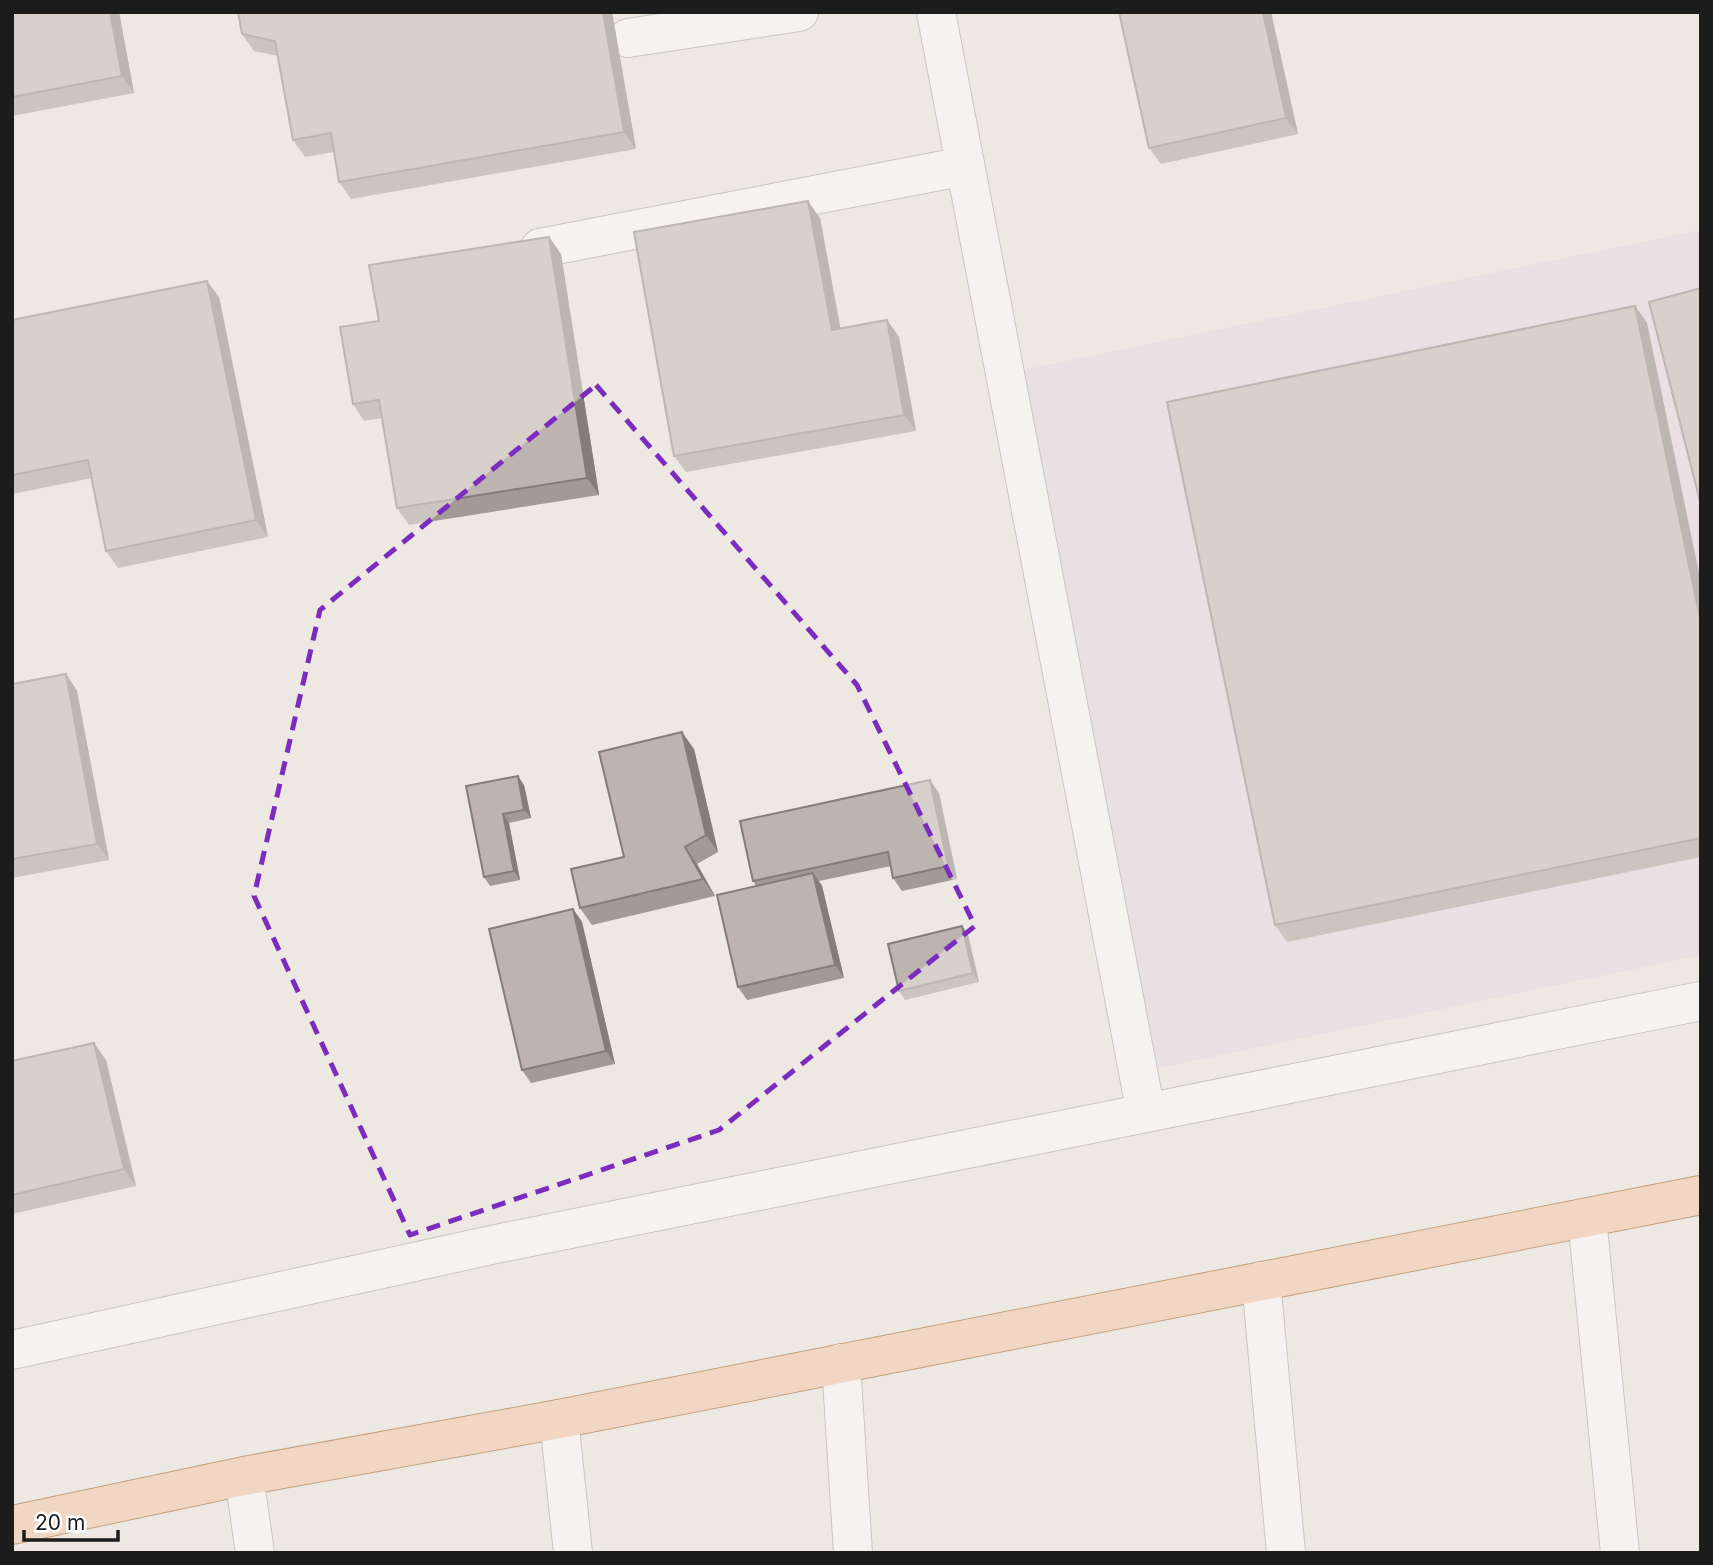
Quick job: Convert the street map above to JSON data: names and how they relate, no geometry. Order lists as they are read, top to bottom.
{
  "scale_bar": "20 m"
}
